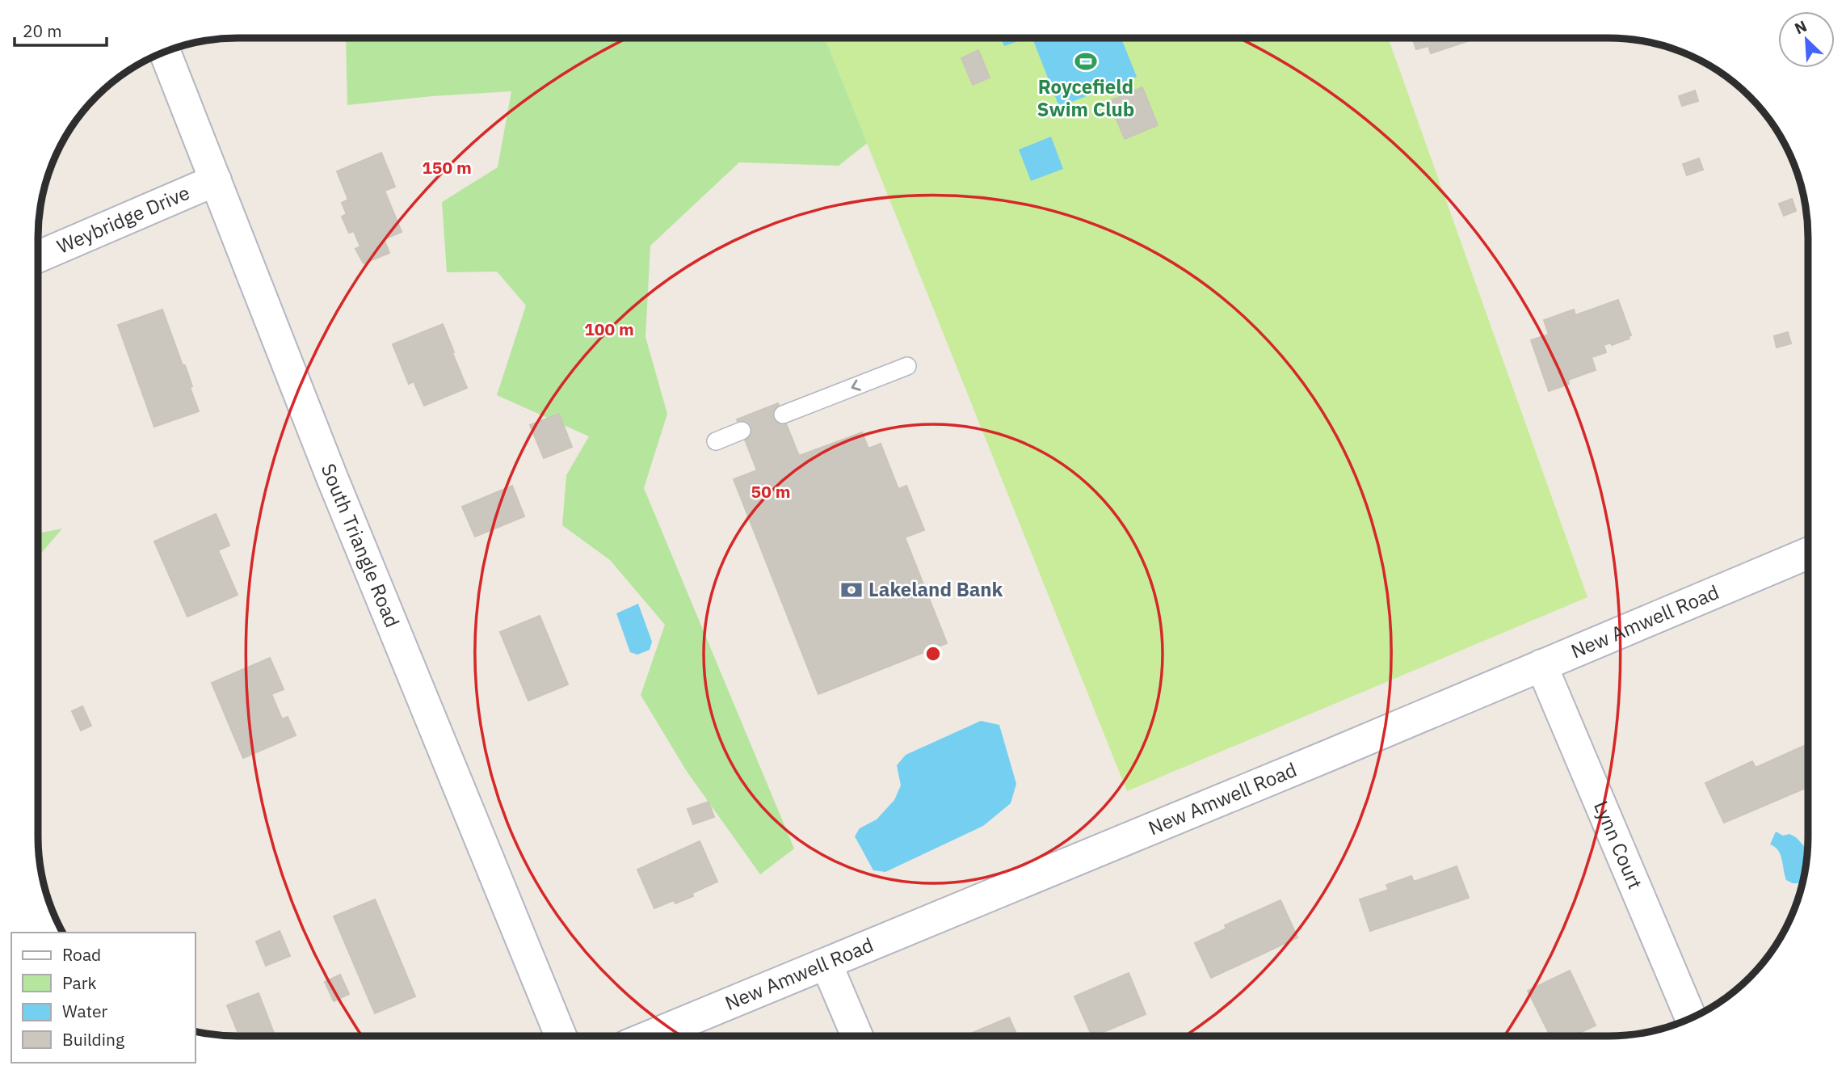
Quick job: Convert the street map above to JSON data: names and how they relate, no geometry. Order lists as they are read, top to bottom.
{
  "streets": {
    "street": [
      "Weybridge Drive",
      "South Triangle Road",
      "New Amwell Road",
      "Lynn Court"
    ]
  },
  "crossings": [
    ["Weybridge Drive", "South Triangle Road"],
    ["New Amwell Road", "Lynn Court"]
  ],
  "places": {
    "sports": ["Roycefield Swim Club"],
    "bank": ["Lakeland Bank"]
  },
  "legend": [
    "Road",
    "Park",
    "Water",
    "Building"
  ],
  "scale_bar": "20 m",
  "north": "top left",
  "rings": ["150 m", "100 m", "50 m"]
}
